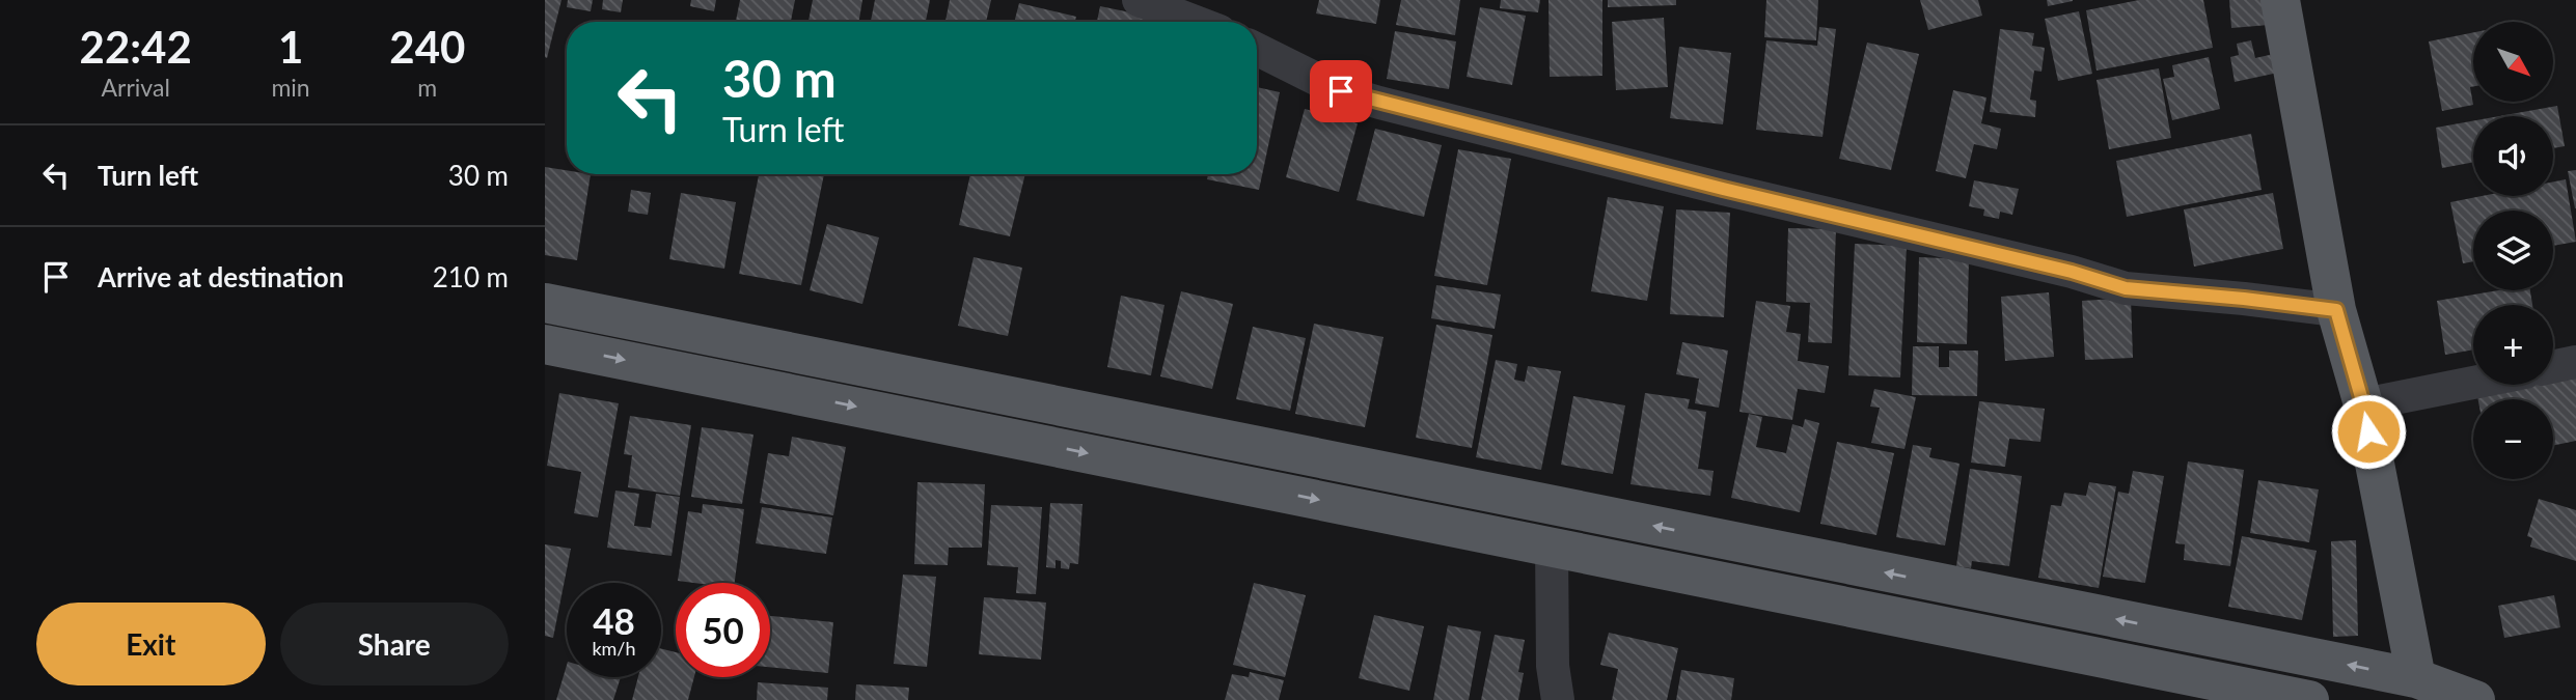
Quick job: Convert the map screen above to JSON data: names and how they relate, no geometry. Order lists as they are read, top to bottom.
{
  "north": "bottom right",
  "page": {
    "eta": [
      "22:42",
      "Arrival",
      "1",
      "min",
      "240",
      "m"
    ],
    "map_buttons": ["+", "−"],
    "turn": ["30 m", "Turn left"],
    "list": [
      {
        "name": "Turn left",
        "value": "30 m"
      },
      {
        "name": "Arrive at destination",
        "value": "210 m"
      }
    ],
    "speed": "48 km/h",
    "limit": "50",
    "buttons": ["Exit", "Share"]
  }
}
